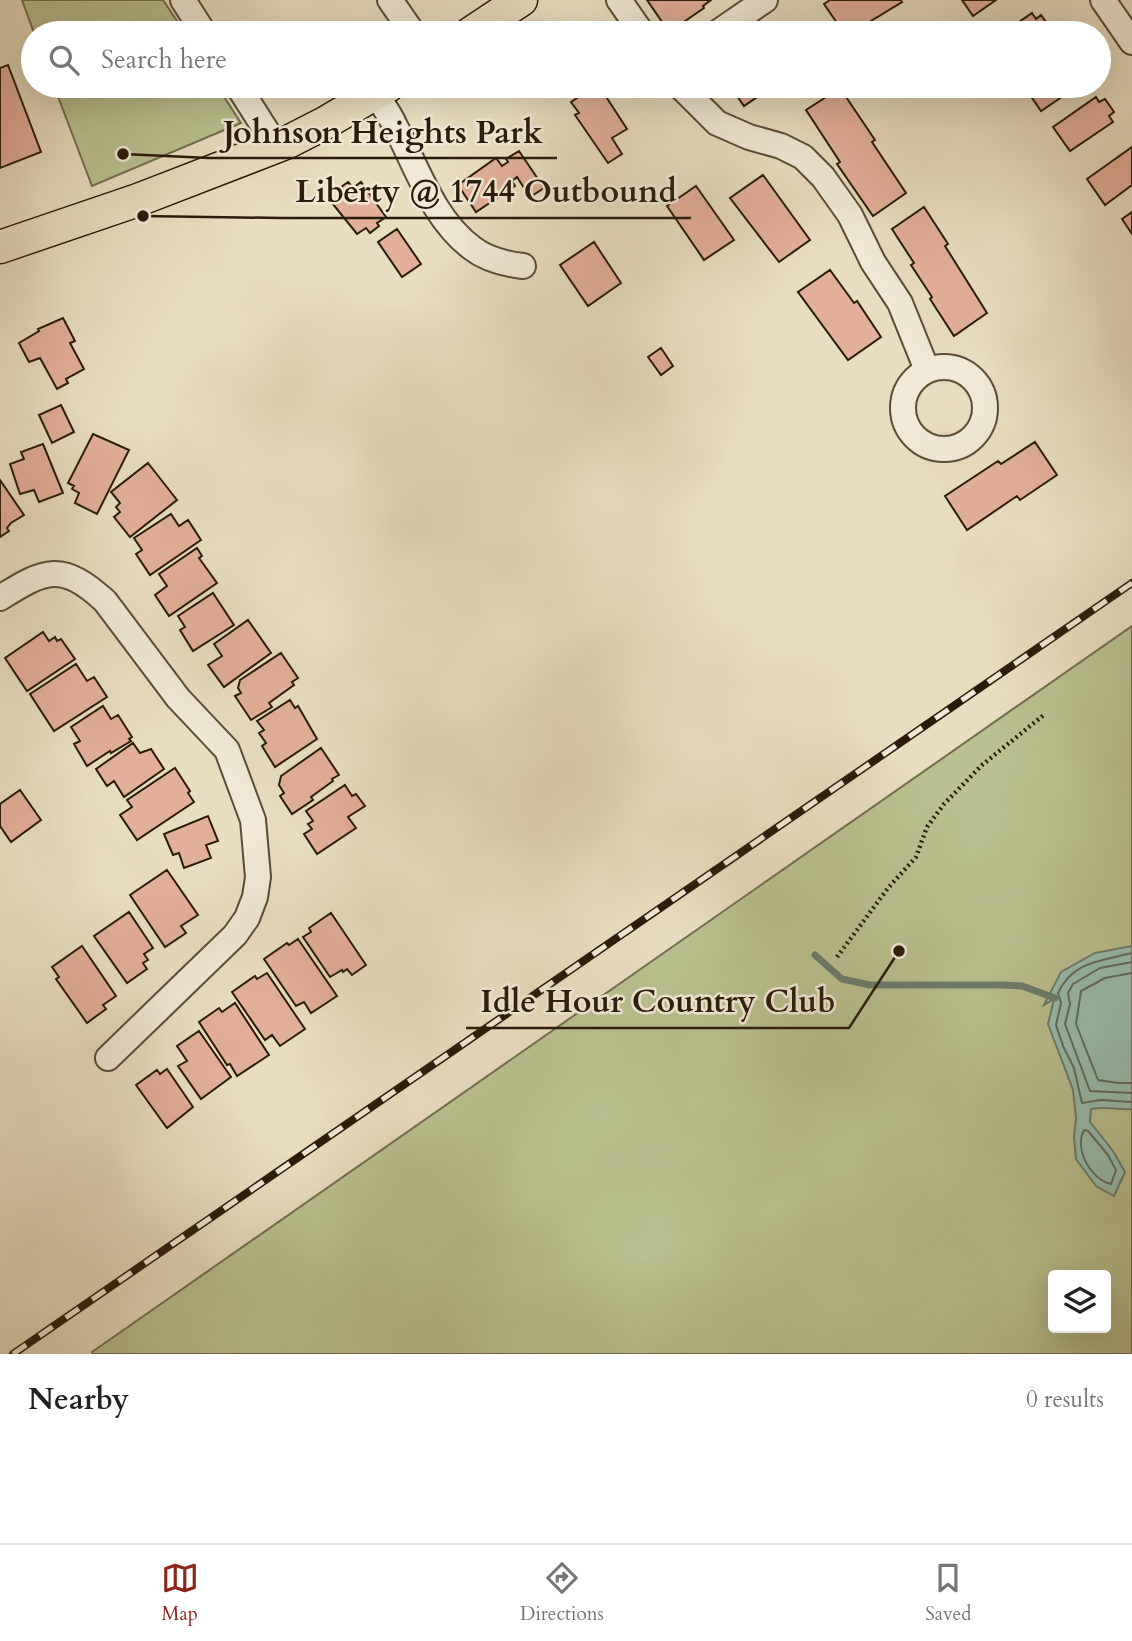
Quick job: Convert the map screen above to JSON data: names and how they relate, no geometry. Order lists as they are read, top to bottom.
{
  "places": ["Johnson Heights Park", "Liberty @ 1744 Outbound", "Idle Hour Country Club"],
  "page": {
    "search": "Search here",
    "heading": ["Nearby", "0 results"],
    "nav": ["Map", "Directions", "Saved"]
  }
}
